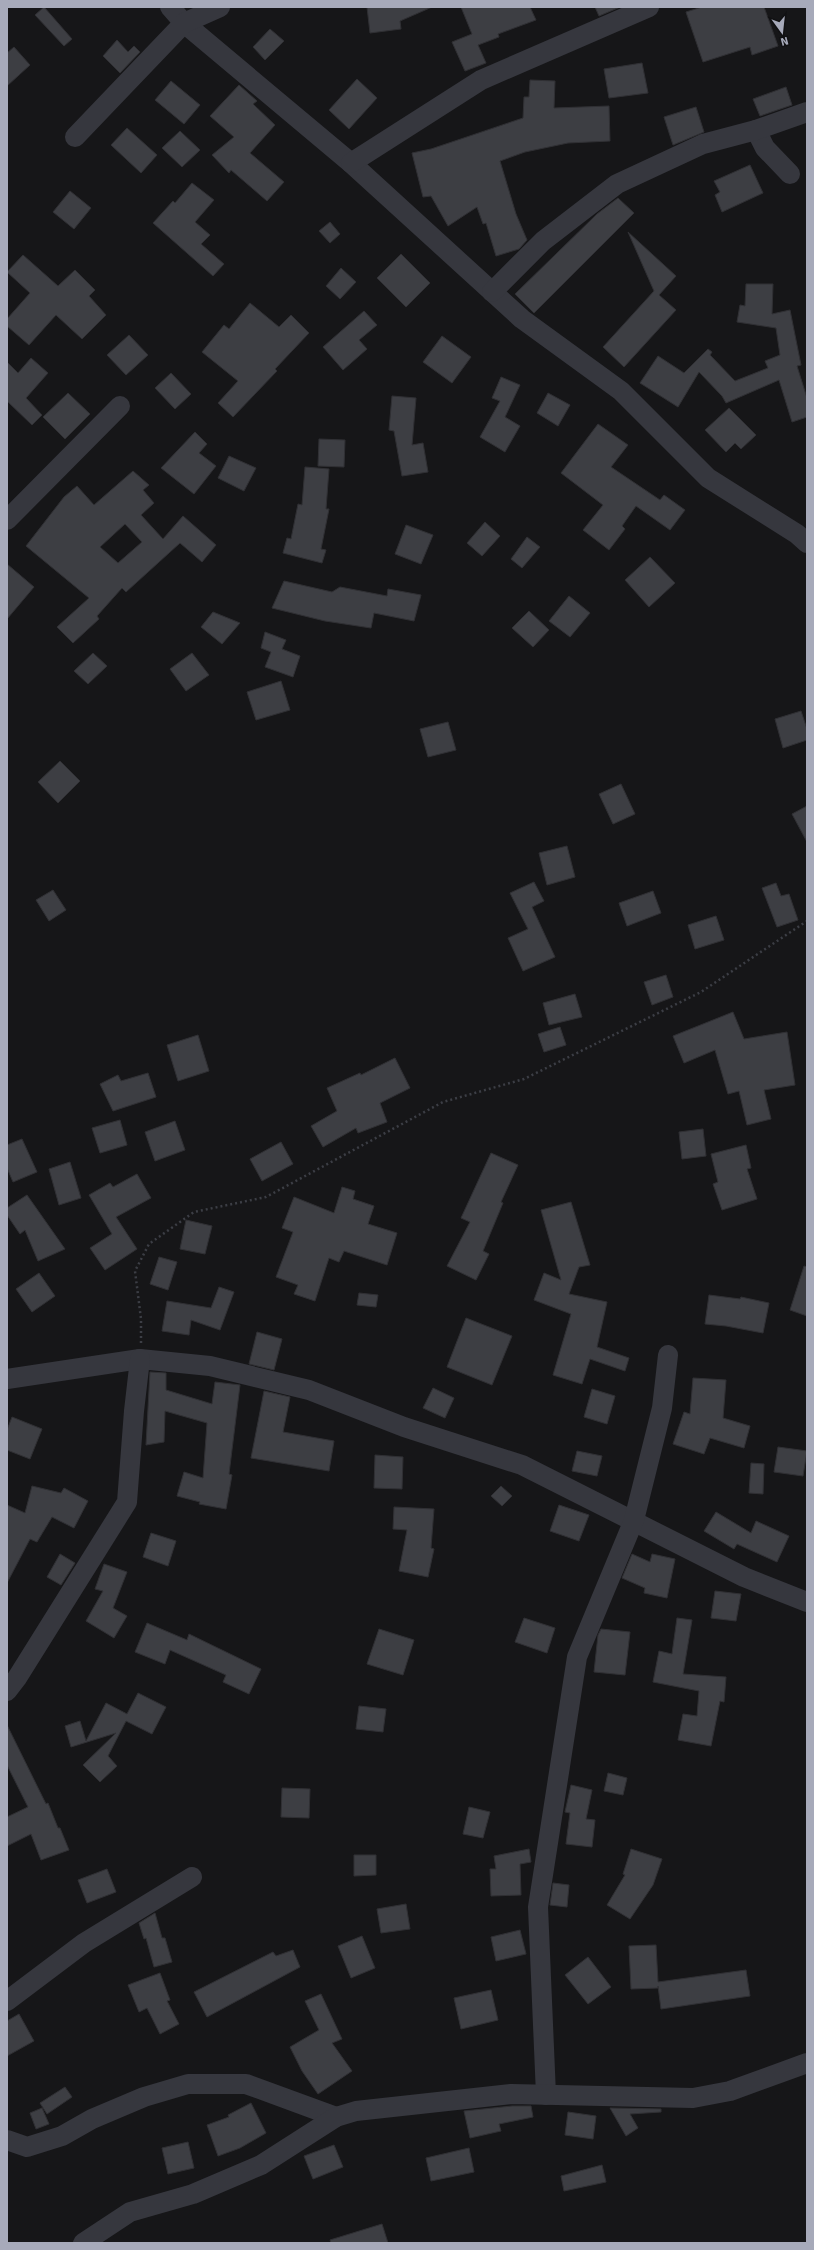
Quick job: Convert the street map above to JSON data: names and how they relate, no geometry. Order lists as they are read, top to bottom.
{
  "north": "bottom"
}
